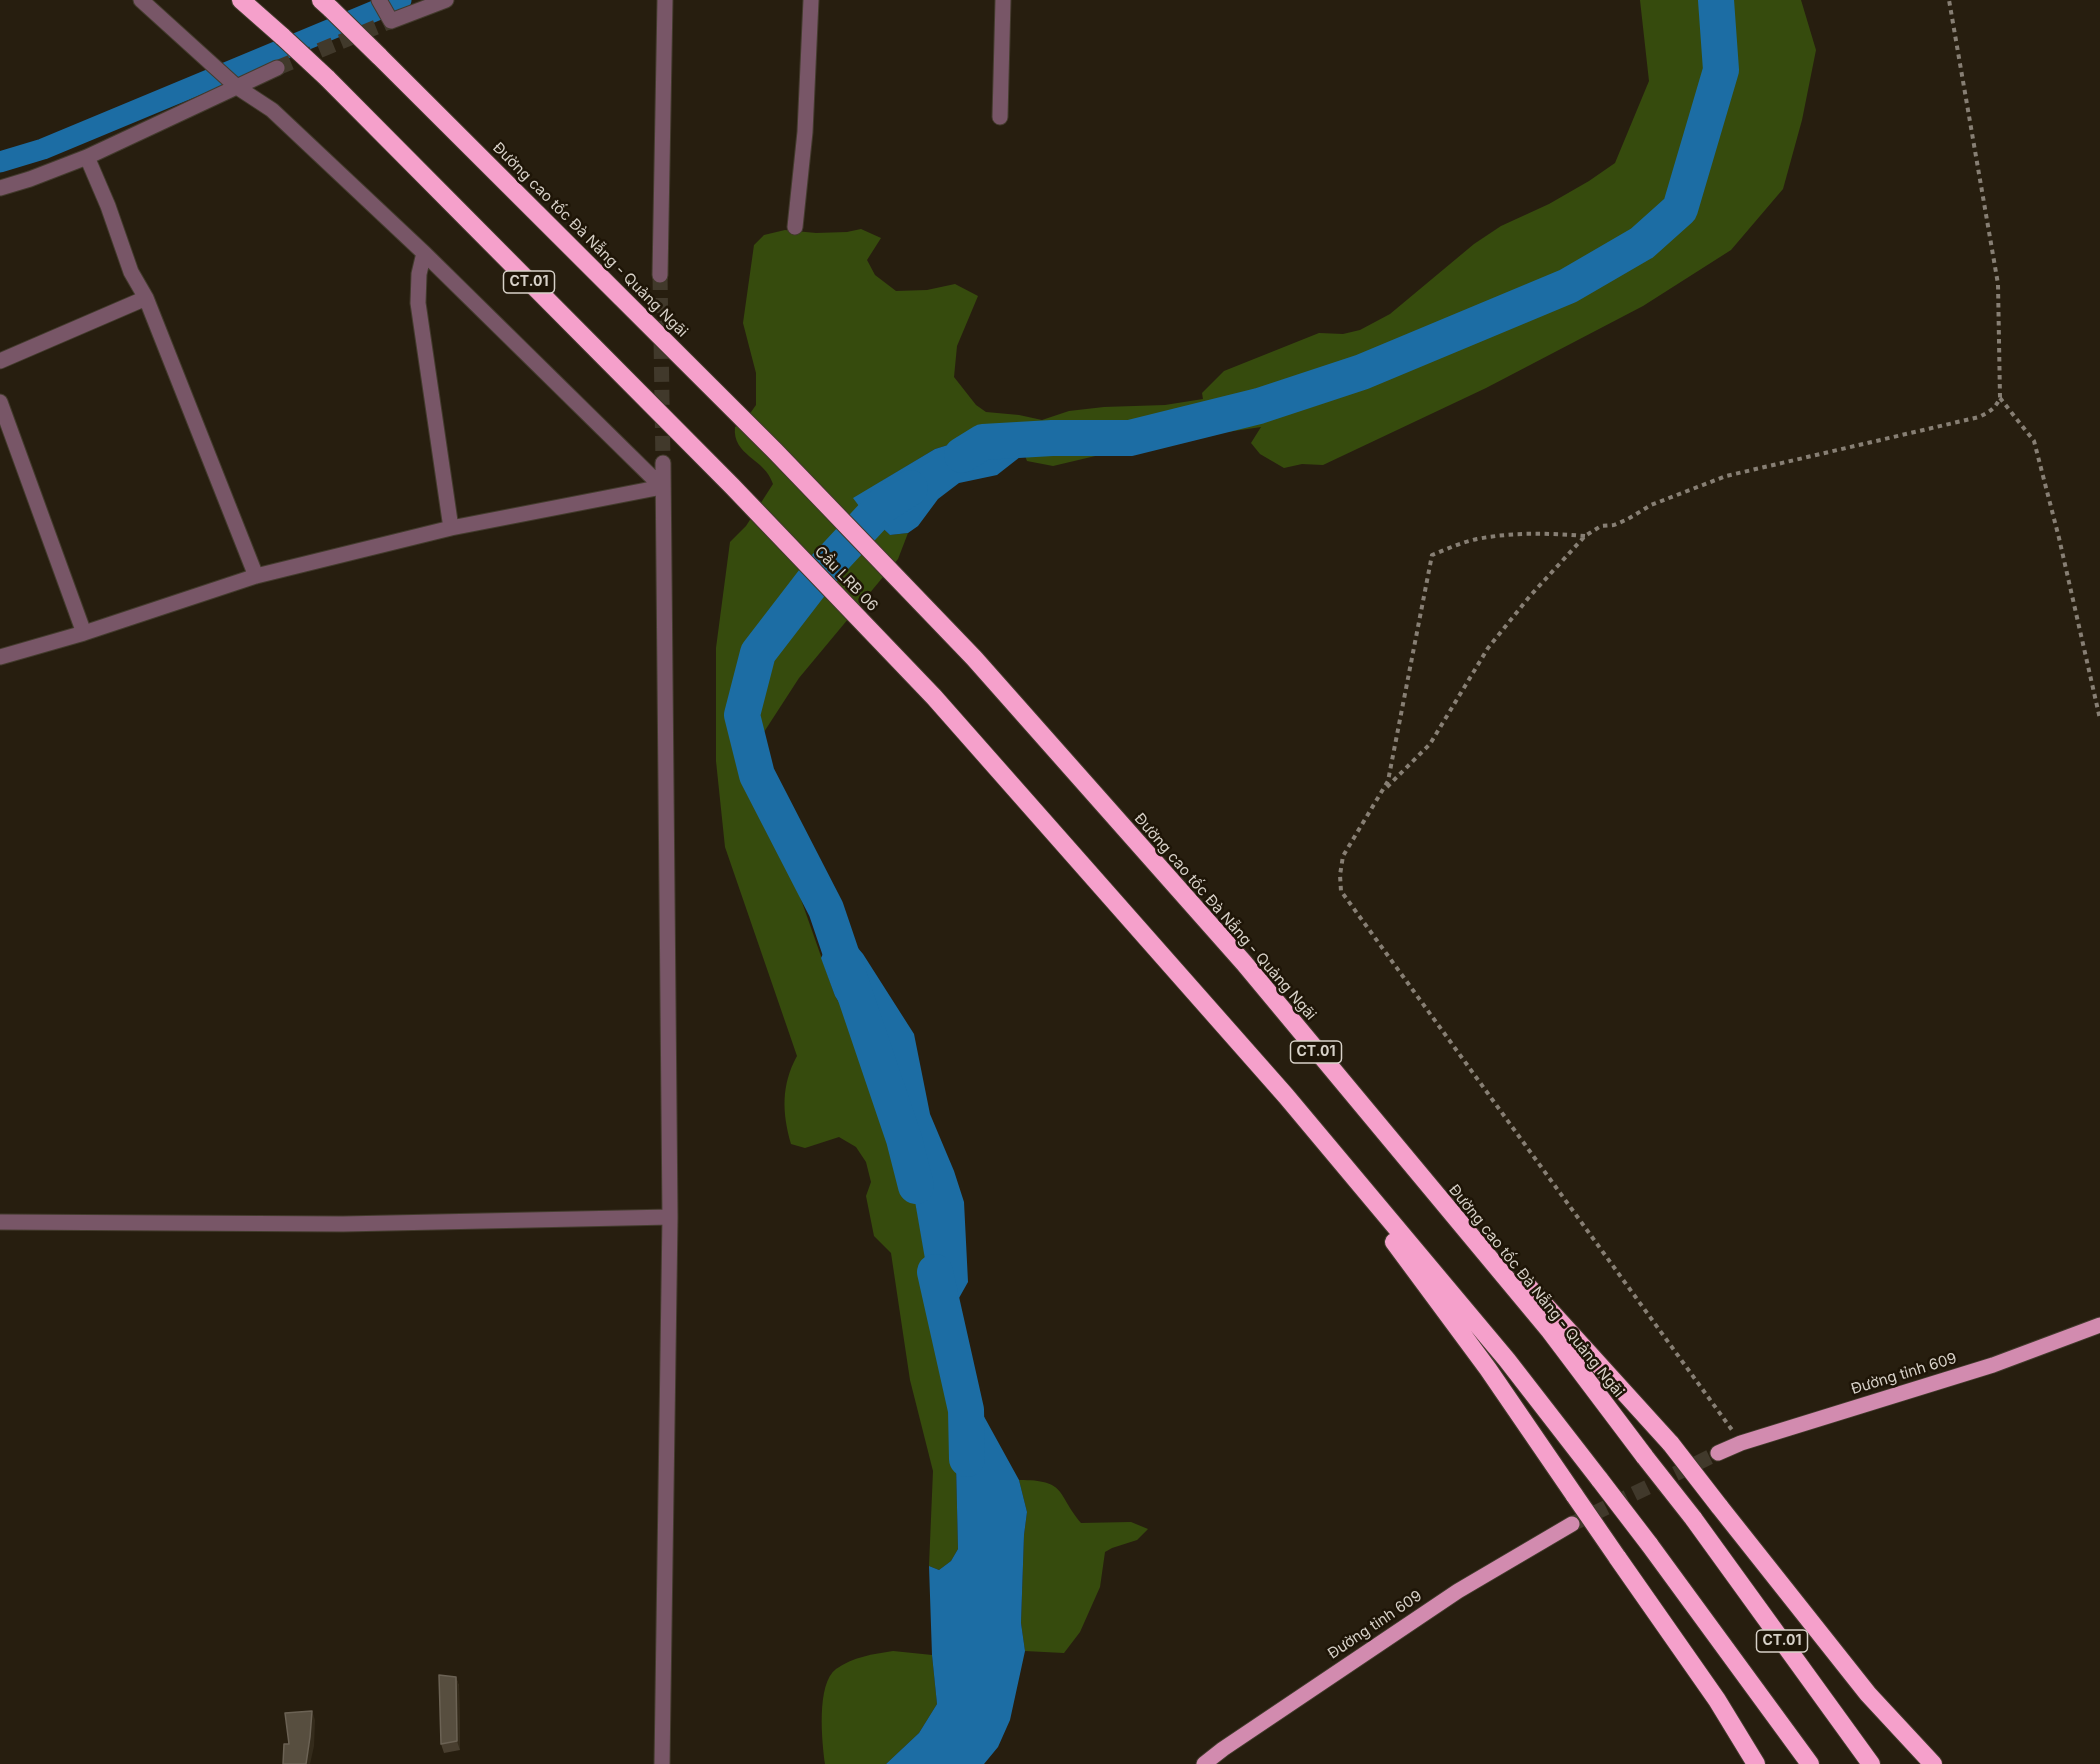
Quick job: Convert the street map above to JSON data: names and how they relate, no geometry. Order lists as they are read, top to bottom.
{
  "streets": {
    "highway": ["Đường cao tốc Đà Nẵng - Quảng Ngãi", "CT.01", "Cầu LRB 06"],
    "main road": ["Đường tỉnh 609"]
  },
  "crossings": [
    ["CT.01", "Cầu LRB 06"]
  ]
}
